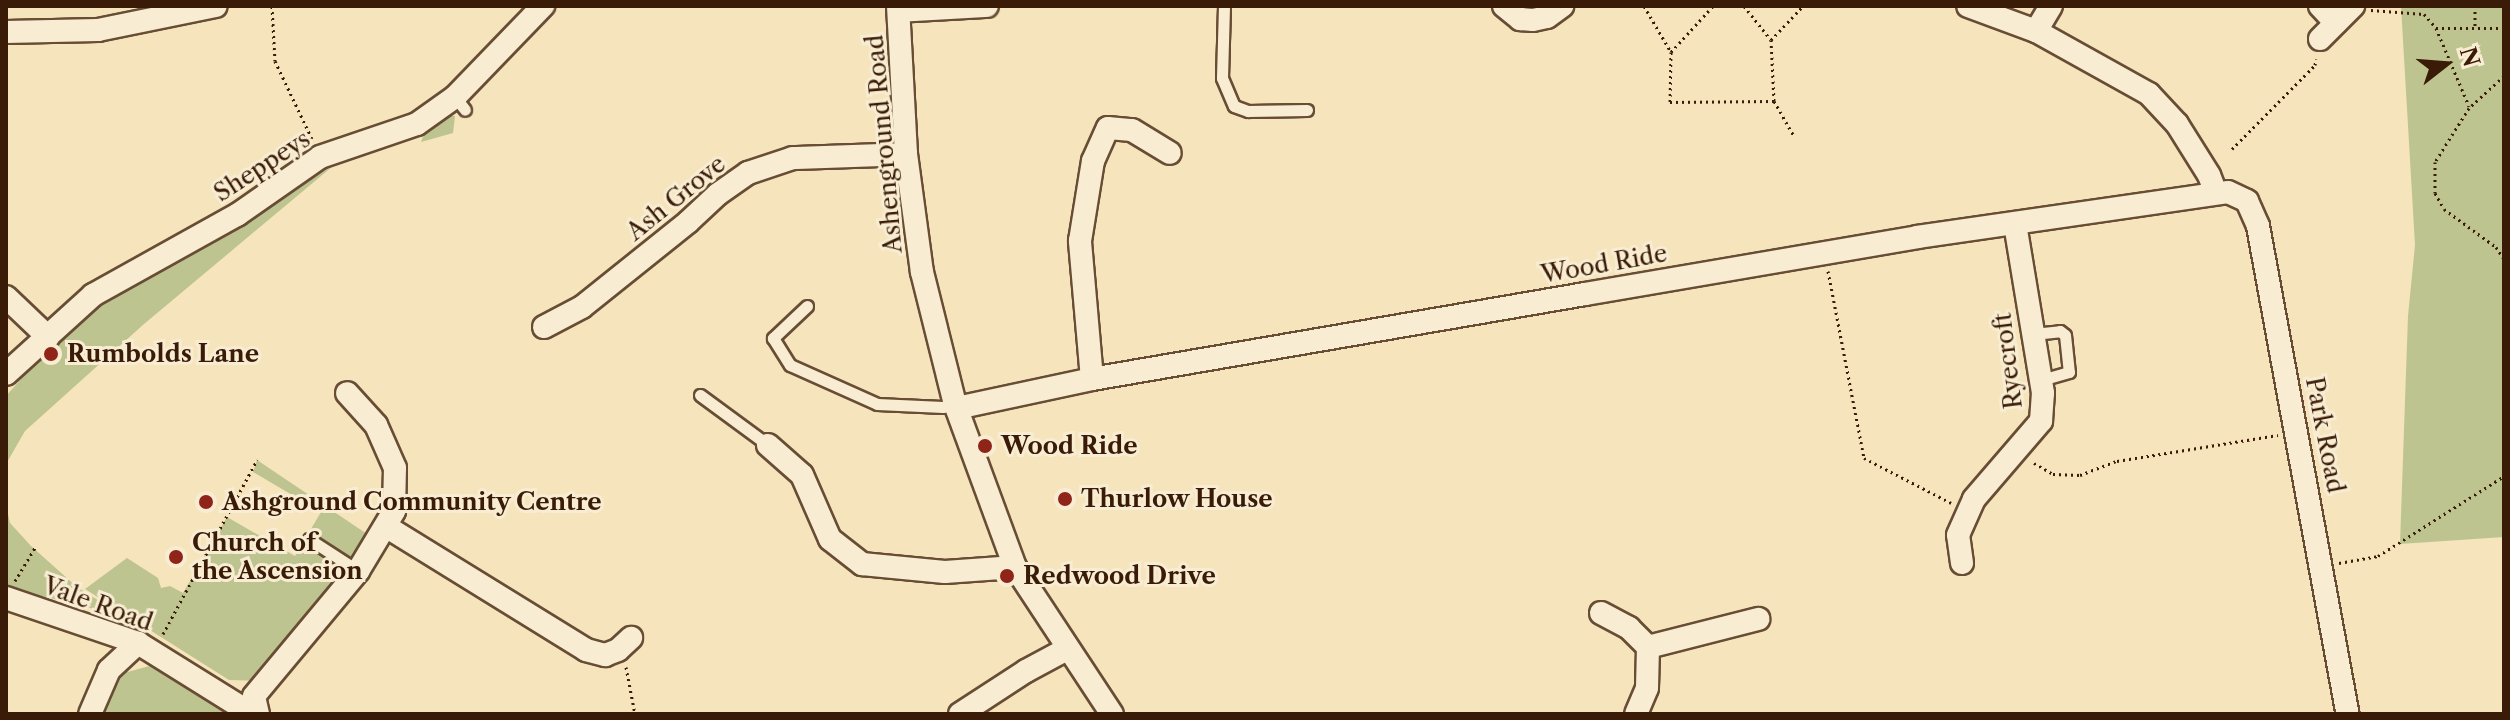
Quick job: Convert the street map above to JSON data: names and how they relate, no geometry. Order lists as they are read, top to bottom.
{
  "streets": {
    "street": [
      "Ashenground Road",
      "Sheppeys",
      "Ash Grove",
      "Wood Ride",
      "Ryecroft",
      "Park Road",
      "Vale Road"
    ]
  },
  "crossings": [
    ["Ashenground Road", "Ash Grove"],
    ["Ashenground Road", "Wood Ride"],
    ["Wood Ride", "Ryecroft"],
    ["Wood Ride", "Park Road"]
  ],
  "places": [
    "Rumbolds Lane",
    "Wood Ride",
    "Thurlow House",
    "Ashground Community Centre",
    "Church of the Ascension",
    "Redwood Drive"
  ],
  "north": "right"
}
